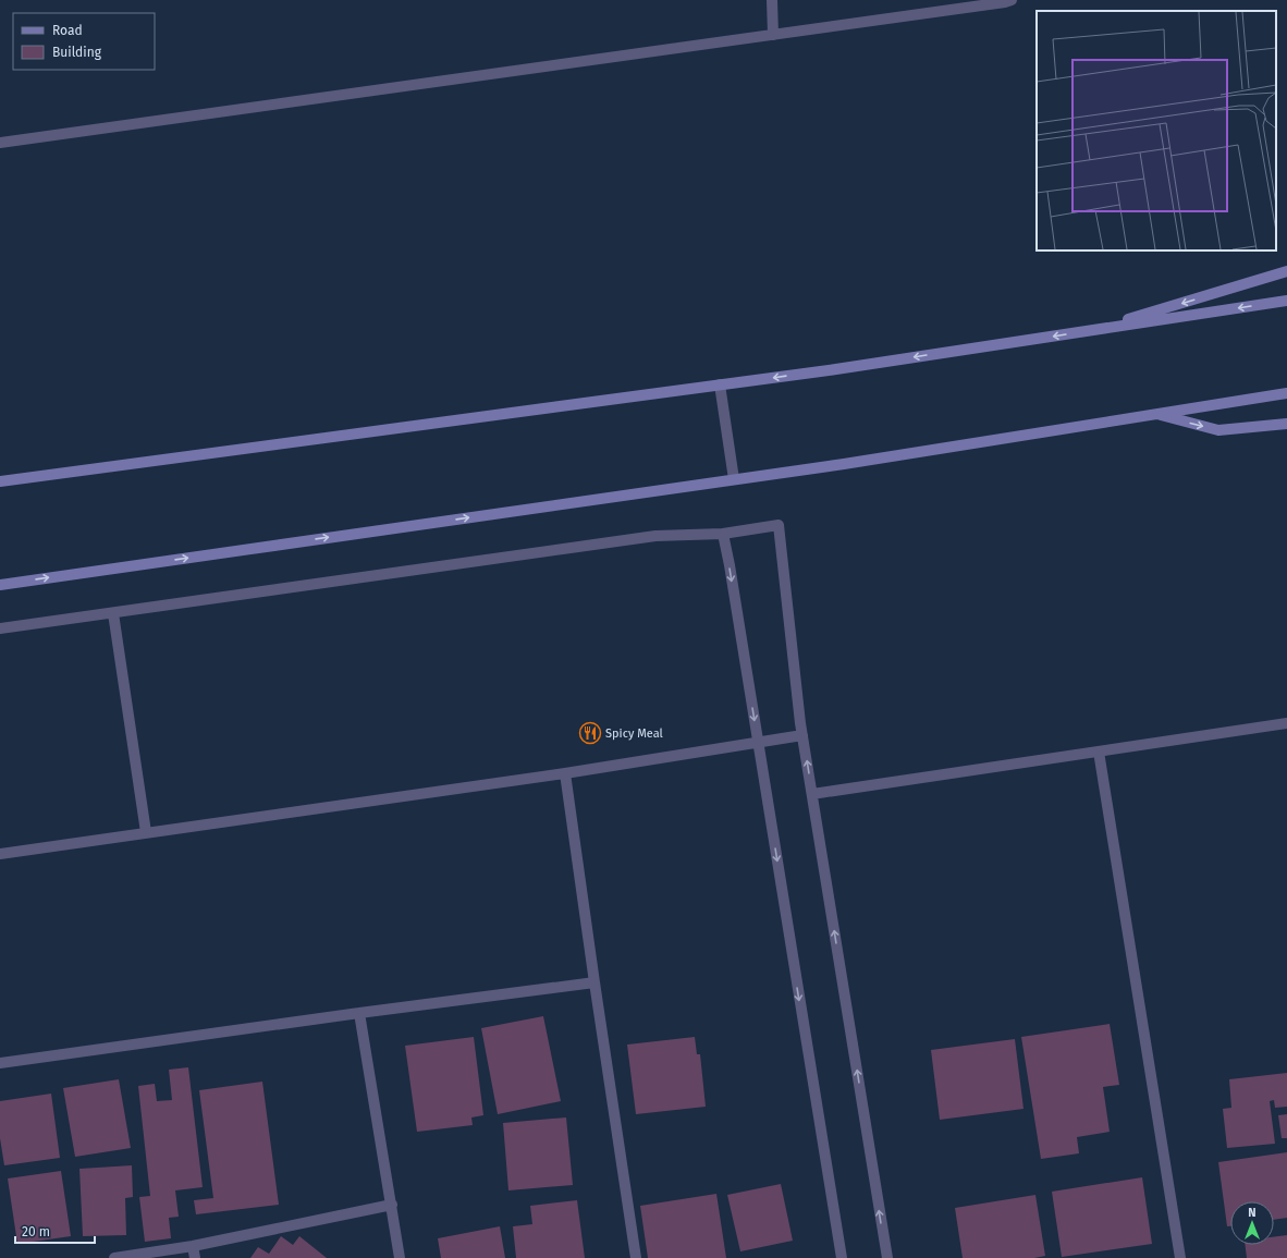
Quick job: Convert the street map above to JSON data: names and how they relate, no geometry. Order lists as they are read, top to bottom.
{
  "places": {
    "restaurant": ["Spicy Meal"]
  },
  "legend": ["Road", "Building"],
  "scale_bar": "20 m",
  "north": "top"
}
